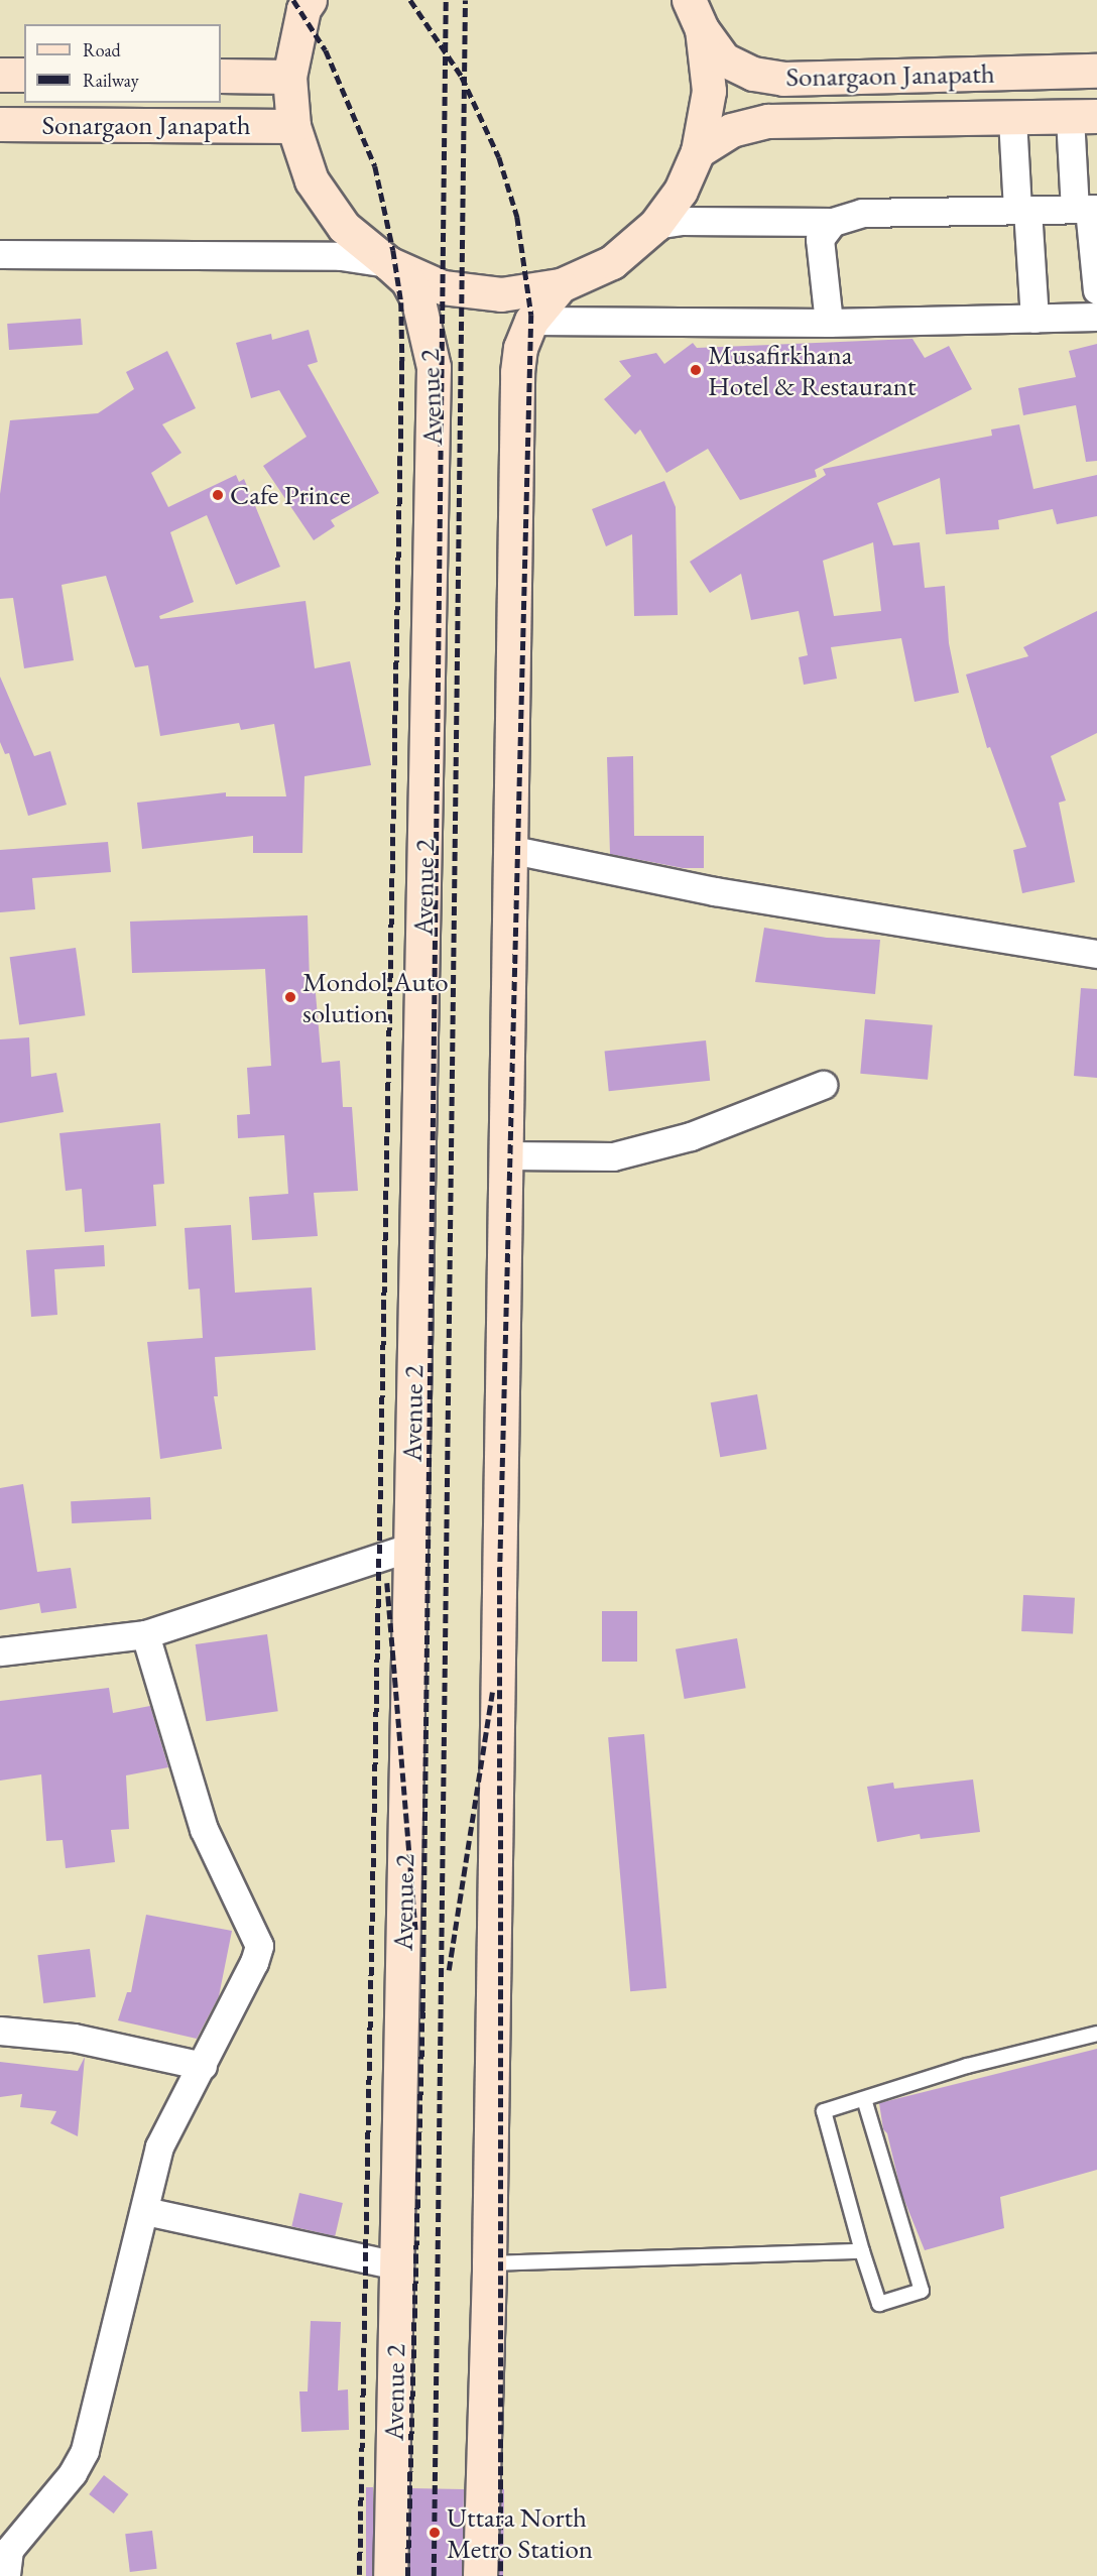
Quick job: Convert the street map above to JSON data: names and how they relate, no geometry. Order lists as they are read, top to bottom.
{
  "streets": {
    "main road": ["Sonargaon Janapath", "Avenue 2"]
  },
  "crossings": [
    ["Sonargaon Janapath", "Avenue 2"]
  ],
  "places": [
    "Musafirkhana Hotel & Restaurant",
    "Cafe Prince",
    "Mondol Auto solution",
    "Uttara North Metro Station"
  ],
  "legend": ["Road", "Railway"]
}
